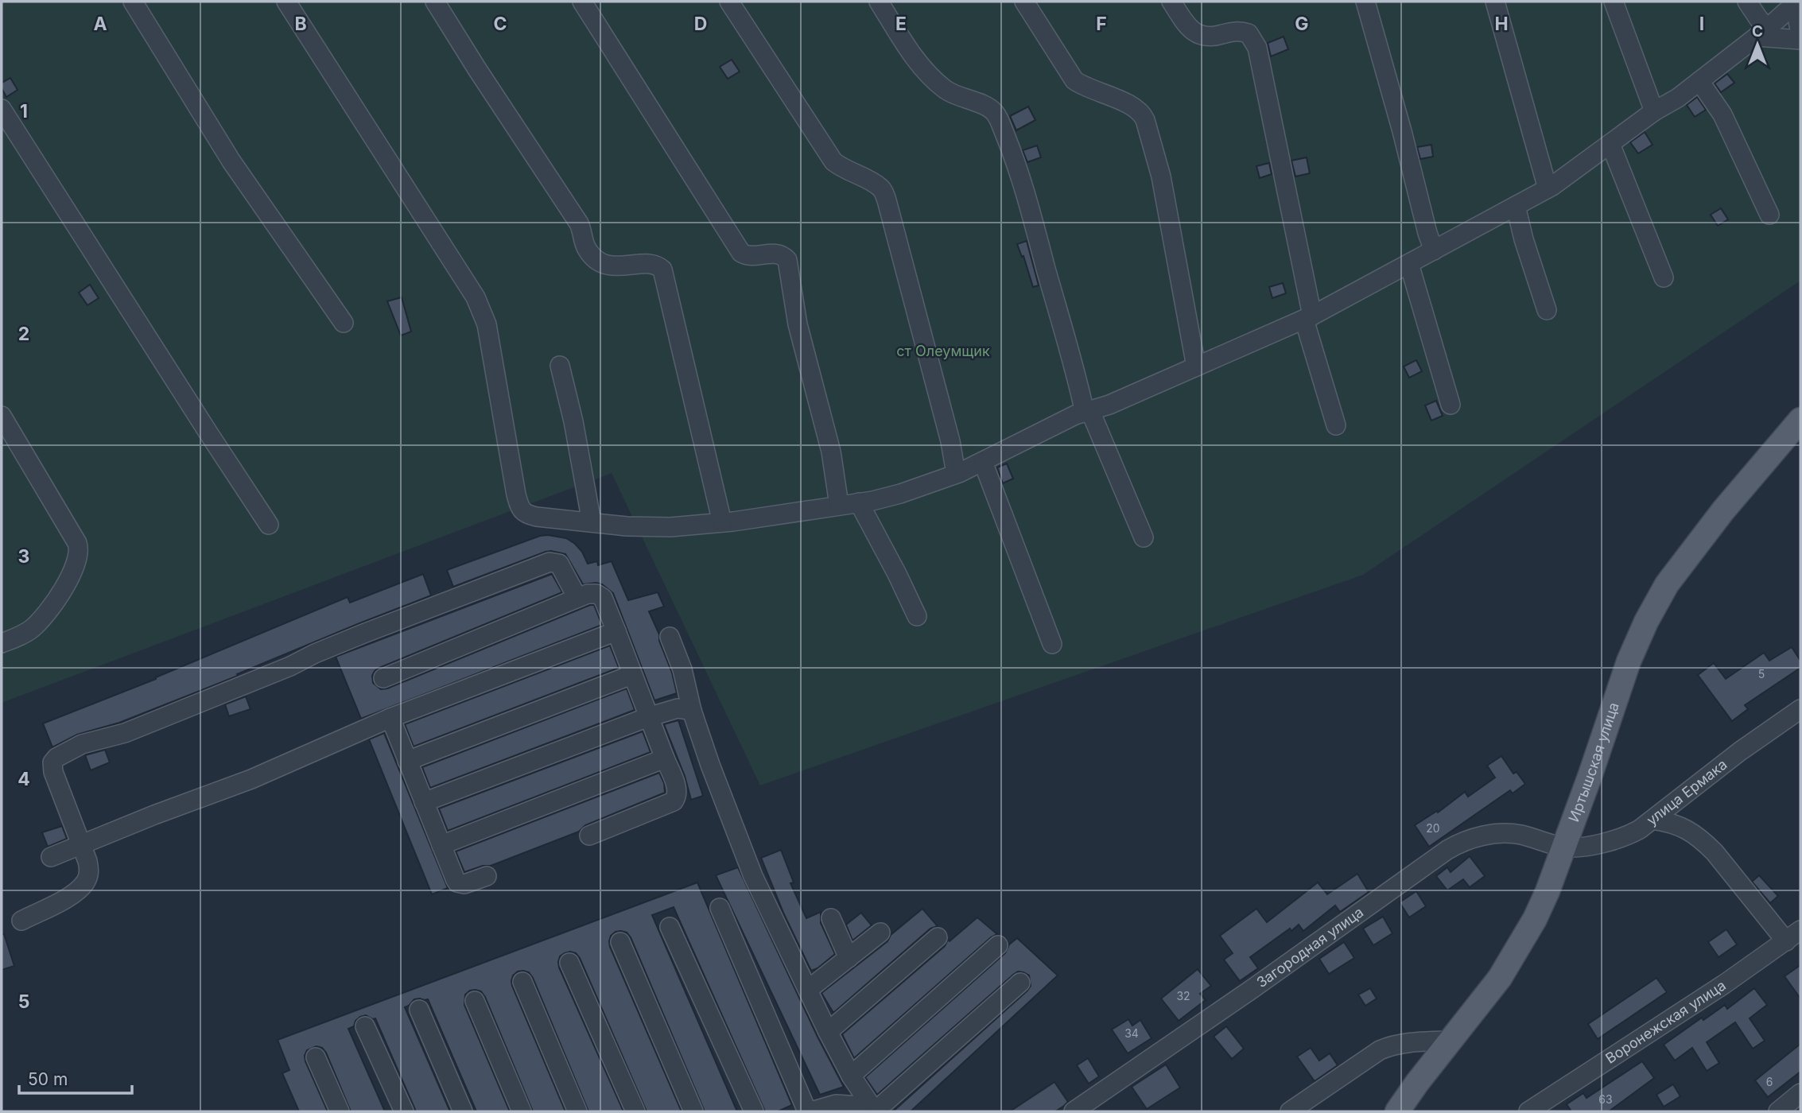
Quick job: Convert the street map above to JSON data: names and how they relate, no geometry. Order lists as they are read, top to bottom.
{
  "streets": {
    "main road": ["Иртышская улица"],
    "street": ["улица Ермака", "Загородная улица", "Воронежская улица"]
  },
  "crossings": [
    ["Иртышская улица", "улица Ермака"],
    ["Иртышская улица", "Загородная улица"],
    ["улица Ермака", "Загородная улица"]
  ],
  "parks": ["ст Олеумщик"],
  "house_numbers": [
    "5",
    "20",
    "32",
    "34",
    "6",
    "63"
  ],
  "scale_bar": "50 m",
  "north": "top",
  "grid": {
    "columns": [
      "A",
      "B",
      "C",
      "D",
      "E",
      "F",
      "G",
      "H",
      "I"
    ],
    "rows": [
      "1",
      "2",
      "3",
      "4",
      "5"
    ]
  }
}
